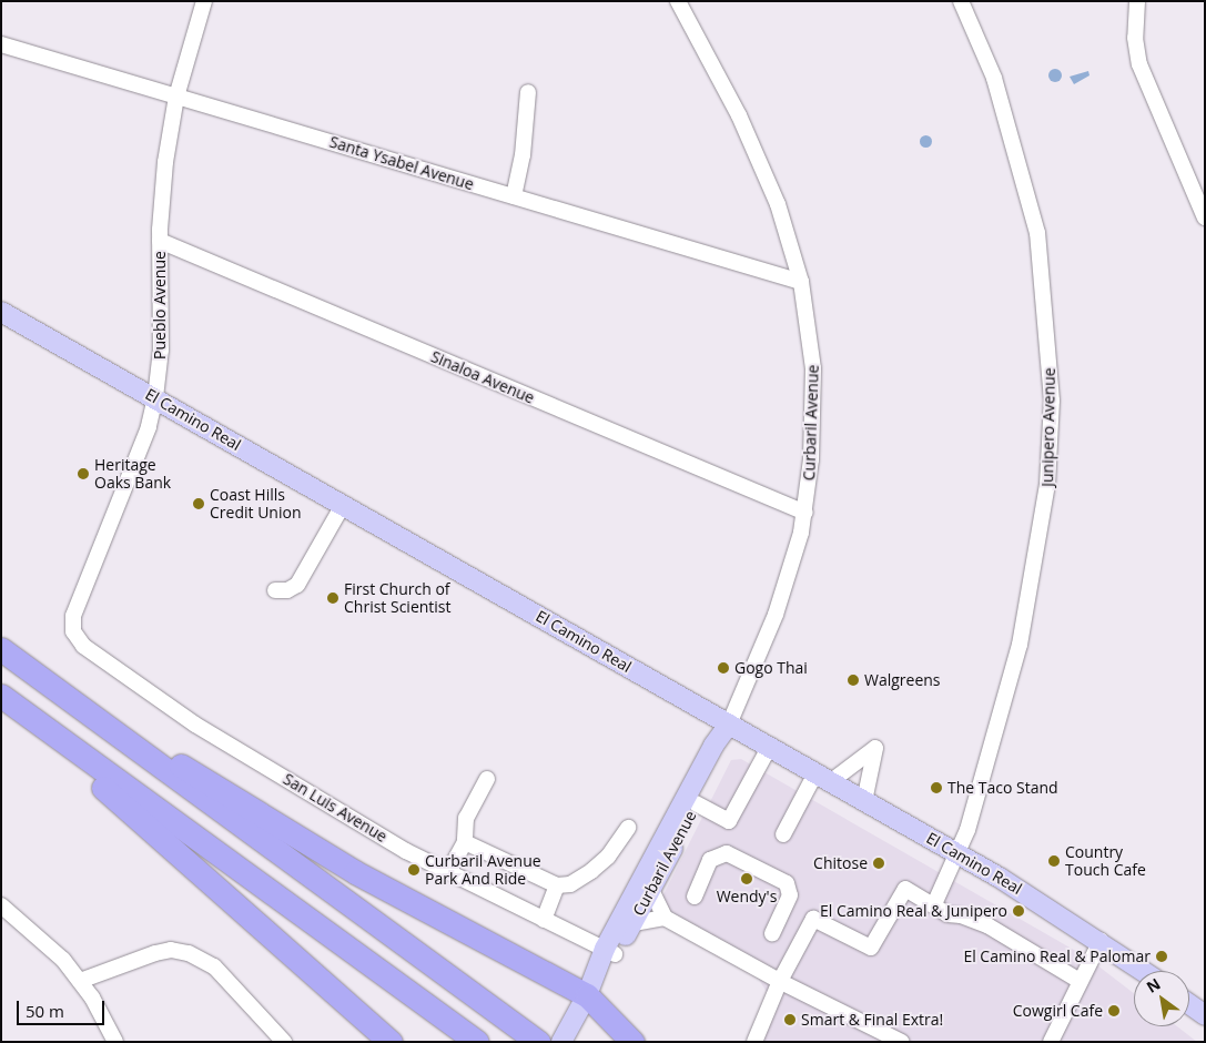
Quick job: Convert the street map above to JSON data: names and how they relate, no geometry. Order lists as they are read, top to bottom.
{
  "streets": {
    "main road": ["El Camino Real", "Curbaril Avenue"],
    "street": [
      "Santa Ysabel Avenue",
      "Pueblo Avenue",
      "Sinaloa Avenue",
      "Junipero Avenue",
      "San Luis Avenue"
    ]
  },
  "crossings": [
    ["Santa Ysabel Avenue", "Pueblo Avenue"],
    ["Santa Ysabel Avenue", "Curbaril Avenue"],
    ["Pueblo Avenue", "Sinaloa Avenue"],
    ["Pueblo Avenue", "El Camino Real"],
    ["Pueblo Avenue", "San Luis Avenue"],
    ["Sinaloa Avenue", "Curbaril Avenue"],
    ["El Camino Real", "Curbaril Avenue"],
    ["El Camino Real", "Junipero Avenue"],
    ["Curbaril Avenue", "San Luis Avenue"]
  ],
  "places": [
    "Heritage Oaks Bank",
    "Coast Hills Credit Union",
    "First Church of Christ Scientist",
    "Gogo Thai",
    "Walgreens",
    "The Taco Stand",
    "Country Touch Cafe",
    "Chitose",
    "Curbaril Avenue Park And Ride",
    "Wendy's",
    "El Camino Real & Junipero",
    "El Camino Real & Palomar",
    "Cowgirl Cafe",
    "Smart & Final Extra!"
  ],
  "scale_bar": "50 m",
  "north": "top left"
}
